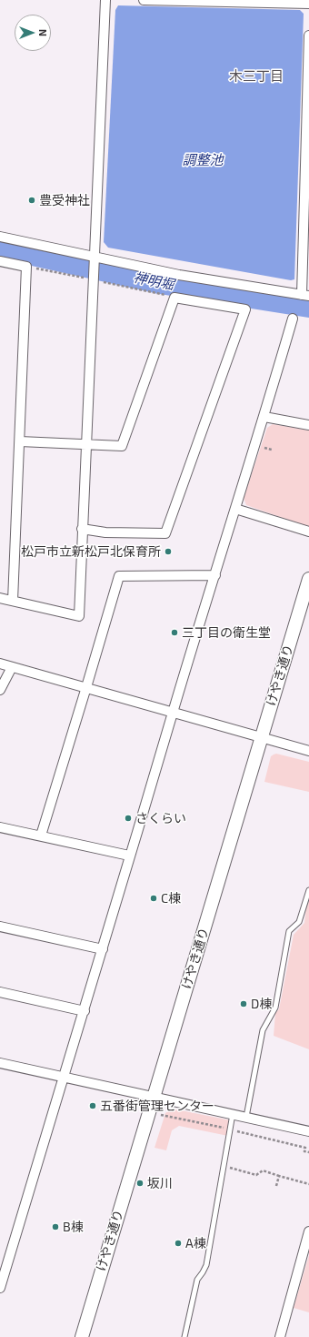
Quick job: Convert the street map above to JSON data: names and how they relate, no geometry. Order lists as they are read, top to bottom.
{
  "streets": {
    "street": ["けやき通り"]
  },
  "districts": ["木三丁目"],
  "water": ["調整池", "神明堀"],
  "places": [
    "豊受神社",
    "松戸市立新松戸北保育所",
    "三丁目の衛生堂",
    "さくらい",
    "C棟",
    "D棟",
    "五番街管理センター",
    "坂川",
    "B棟",
    "A棟"
  ],
  "north": "right"
}
